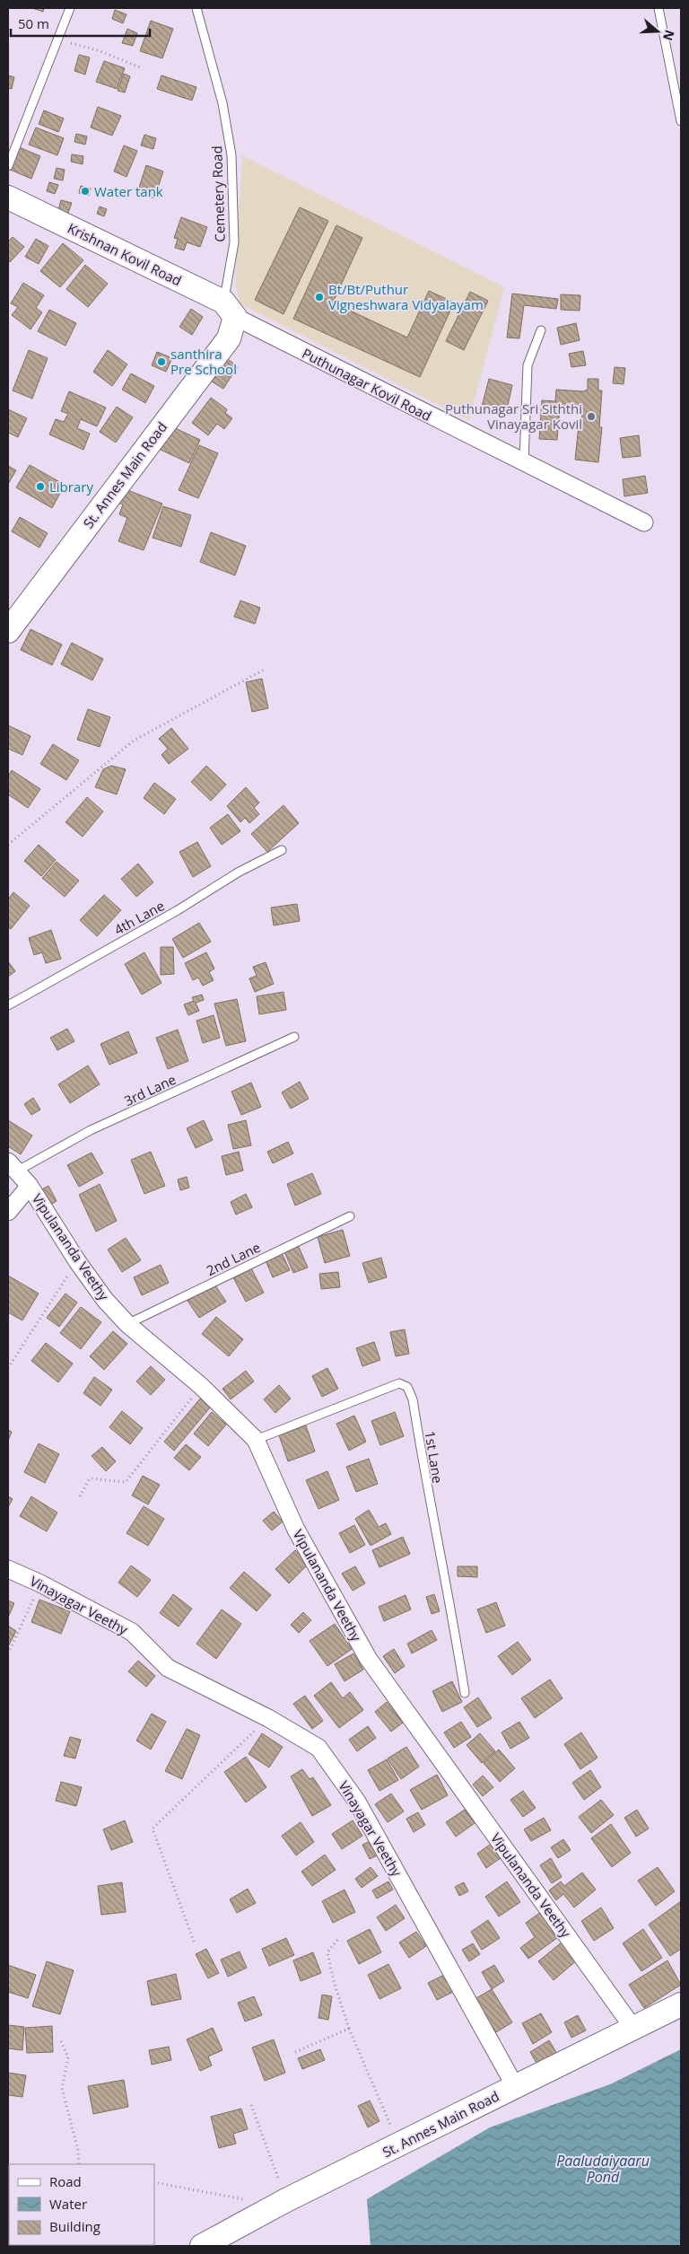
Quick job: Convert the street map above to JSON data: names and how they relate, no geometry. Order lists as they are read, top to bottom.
{
  "streets": {
    "street": [
      "Krishnan Kovil Road",
      "Puthunagar Kovil Road",
      "St. Annes Main Road",
      "Vipulananda Veethy",
      "Vinayagar Veethy"
    ],
    "lane": [
      "Cemetery Road",
      "4th Lane",
      "3rd Lane",
      "2nd Lane",
      "1st Lane"
    ]
  },
  "crossings": [
    ["Cemetery Road", "Krishnan Kovil Road"],
    ["Cemetery Road", "Puthunagar Kovil Road"],
    ["Cemetery Road", "St. Annes Main Road"],
    ["Krishnan Kovil Road", "Puthunagar Kovil Road"],
    ["Krishnan Kovil Road", "St. Annes Main Road"],
    ["Puthunagar Kovil Road", "St. Annes Main Road"],
    ["St. Annes Main Road", "Vipulananda Veethy"],
    ["St. Annes Main Road", "Vinayagar Veethy"],
    ["3rd Lane", "Vipulananda Veethy"],
    ["Vipulananda Veethy", "2nd Lane"],
    ["Vipulananda Veethy", "1st Lane"]
  ],
  "water": ["Paaludaiyaaru Pond"],
  "places": [
    "Water tank",
    "Bt/Bt/Puthur Vigneshwara Vidyalayam",
    "santhira Pre School",
    "Puthunagar Sri Siththi Vinayagar Kovil",
    "Library"
  ],
  "legend": ["Road", "Water", "Building"],
  "scale_bar": "50 m",
  "north": "right"
}
